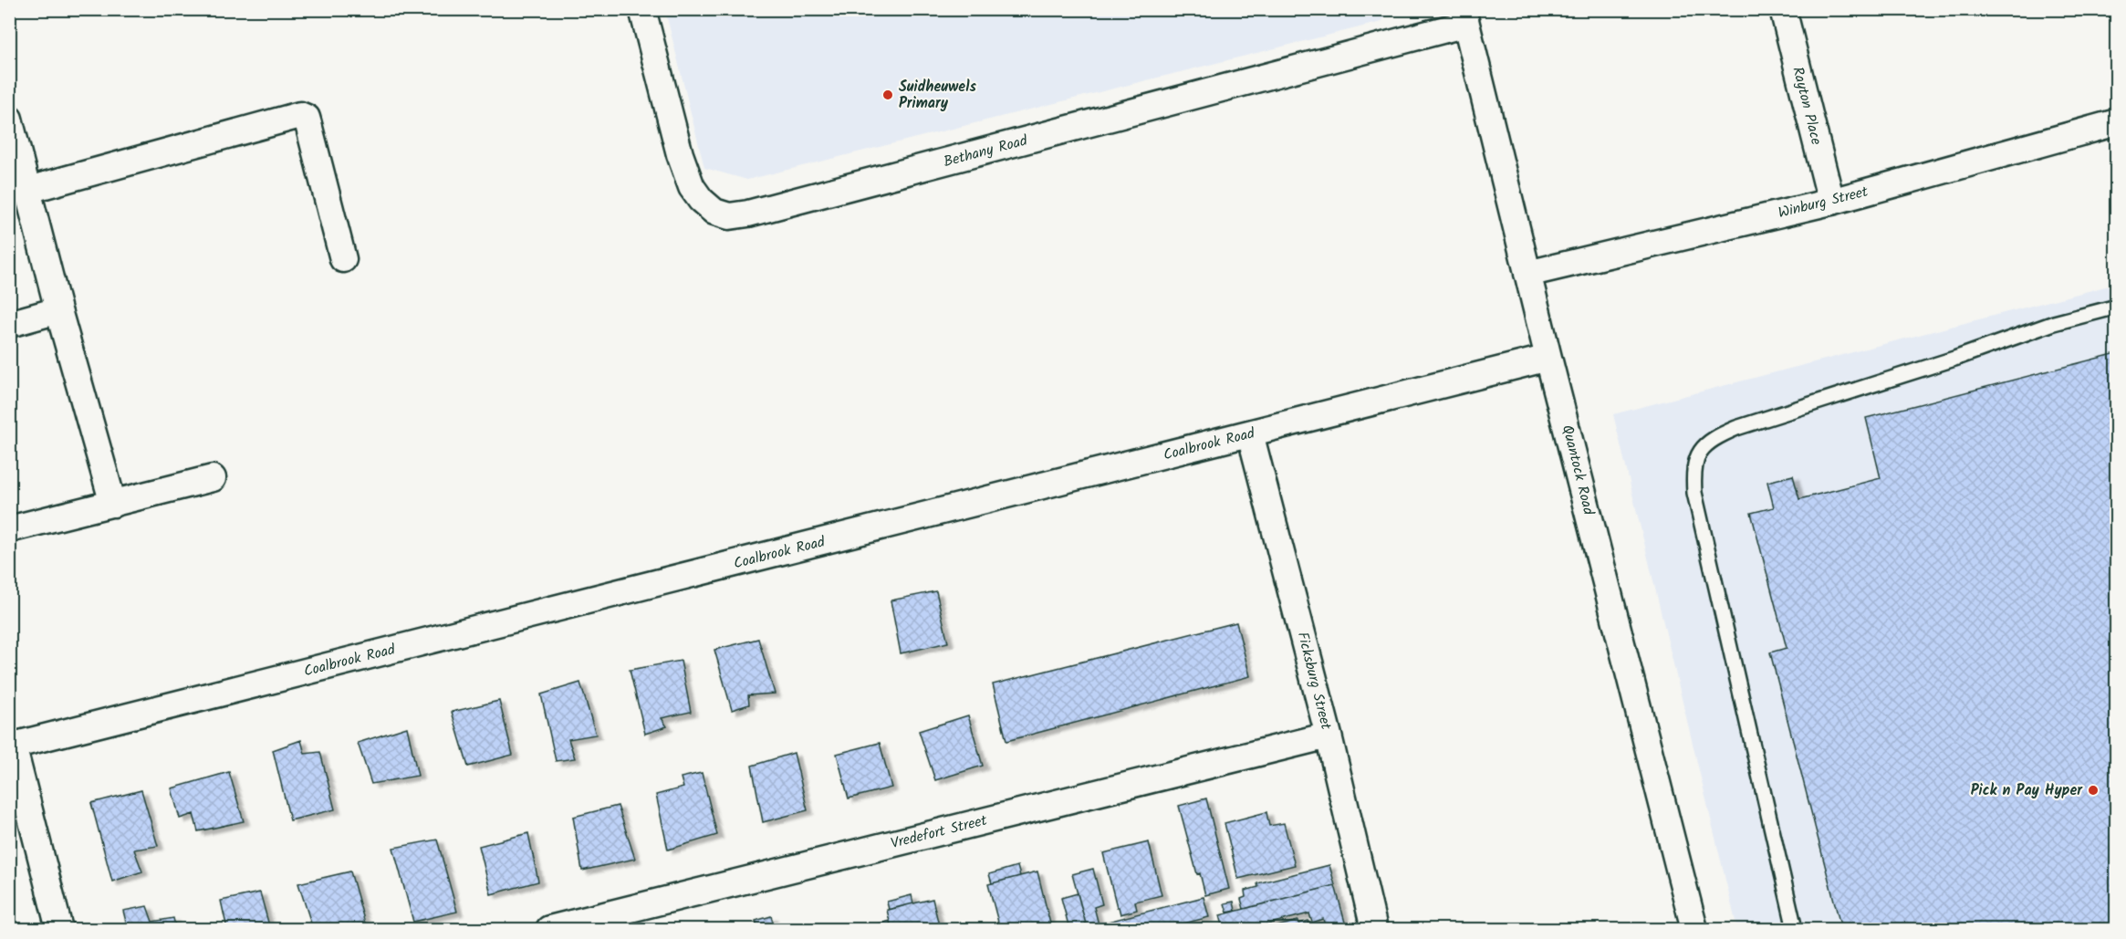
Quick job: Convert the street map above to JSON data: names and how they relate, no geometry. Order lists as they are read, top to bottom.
{
  "streets": {
    "street": [
      "Rayton Place",
      "Bethany Road",
      "Winburg Street",
      "Coalbrook Road",
      "Quantock Road",
      "Ficksburg Street",
      "Vredefort Street"
    ]
  },
  "crossings": [
    ["Rayton Place", "Winburg Street"],
    ["Bethany Road", "Quantock Road"],
    ["Winburg Street", "Quantock Road"],
    ["Coalbrook Road", "Quantock Road"],
    ["Coalbrook Road", "Ficksburg Street"],
    ["Ficksburg Street", "Vredefort Street"]
  ],
  "places": ["Suidheuwels Primary", "Pick n Pay Hyper"]
}
